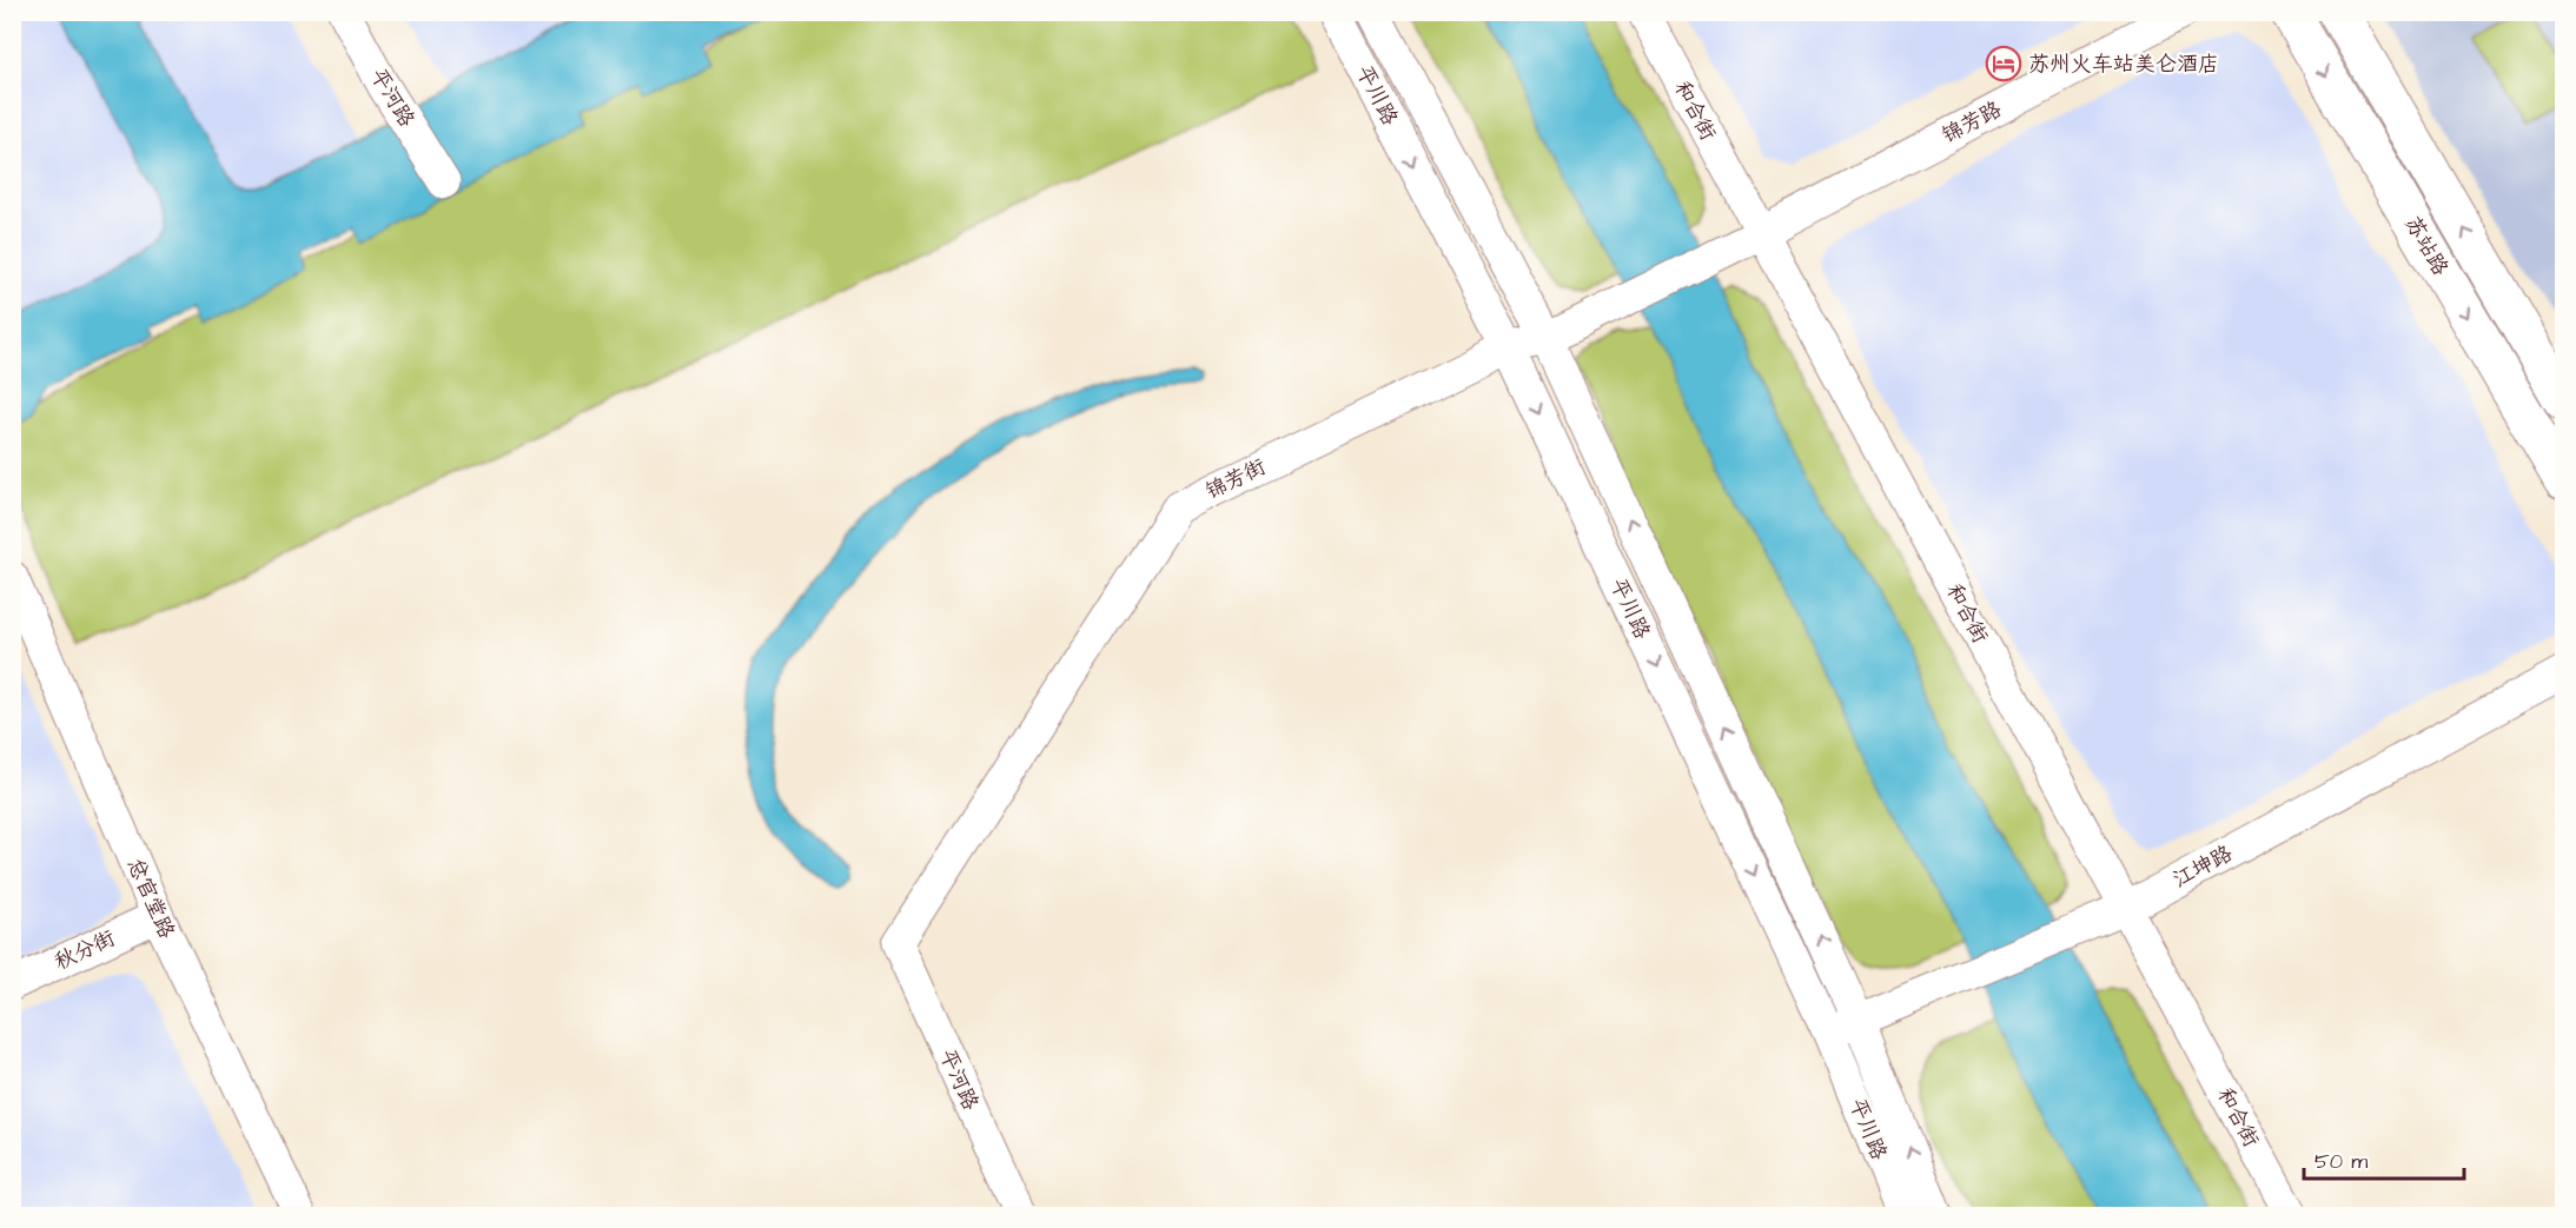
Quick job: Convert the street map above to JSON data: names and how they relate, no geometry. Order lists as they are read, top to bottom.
{
  "streets": {
    "main road": ["苏站路"],
    "street": [
      "平川路",
      "平河路",
      "和合街",
      "锦芳路",
      "锦芳街",
      "江坤路",
      "总官堂路",
      "秋分街"
    ]
  },
  "crossings": [
    ["平川路", "锦芳街"],
    ["平川路", "江坤路"],
    ["平河路", "锦芳街"],
    ["和合街", "锦芳路"],
    ["和合街", "锦芳街"],
    ["和合街", "江坤路"],
    ["锦芳路", "锦芳街"],
    ["总官堂路", "秋分街"]
  ],
  "places": {
    "hotel": ["苏州火车站美仑酒店"]
  },
  "scale_bar": "50 m"
}
